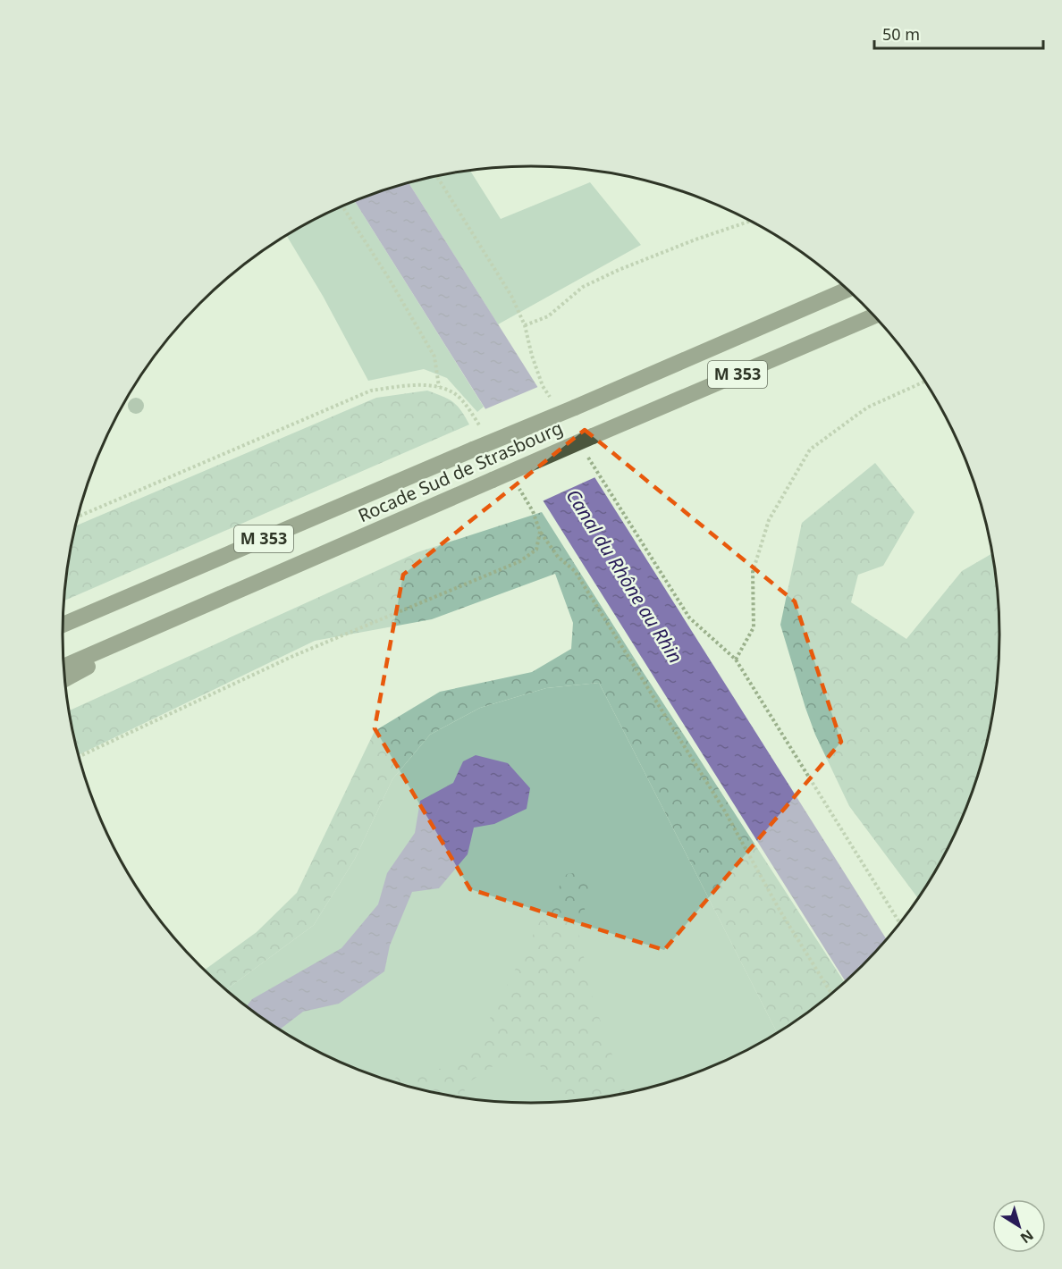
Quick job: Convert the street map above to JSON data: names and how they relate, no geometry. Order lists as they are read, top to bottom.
{
  "streets": {
    "highway": ["M 353", "Rocade Sud de Strasbourg"]
  },
  "water": ["Canal du Rhône au Rhin"],
  "scale_bar": "50 m",
  "north": "bottom right"
}
